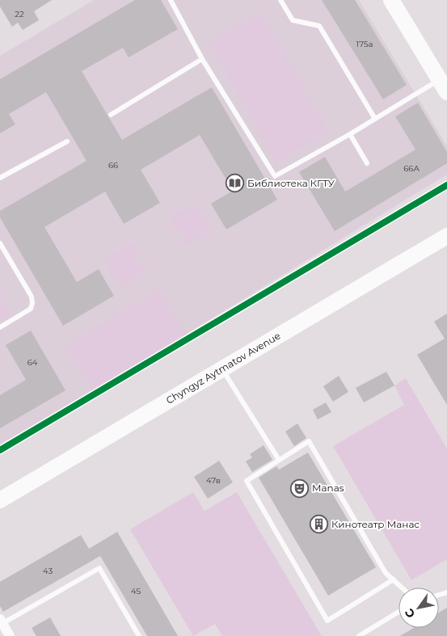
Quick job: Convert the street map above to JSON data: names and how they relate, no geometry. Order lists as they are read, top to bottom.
{
  "streets": {
    "main road": ["Chyngyz Aytmatov Avenue"]
  },
  "places": {
    "library": ["Библиотека КГТУ"],
    "theatre": ["Manas"],
    "building": ["Кинотеатр Манас"]
  },
  "house_numbers": [
    "22",
    "175а",
    "66",
    "66А",
    "64",
    "47в",
    "43",
    "45"
  ],
  "north": "bottom left"
}
